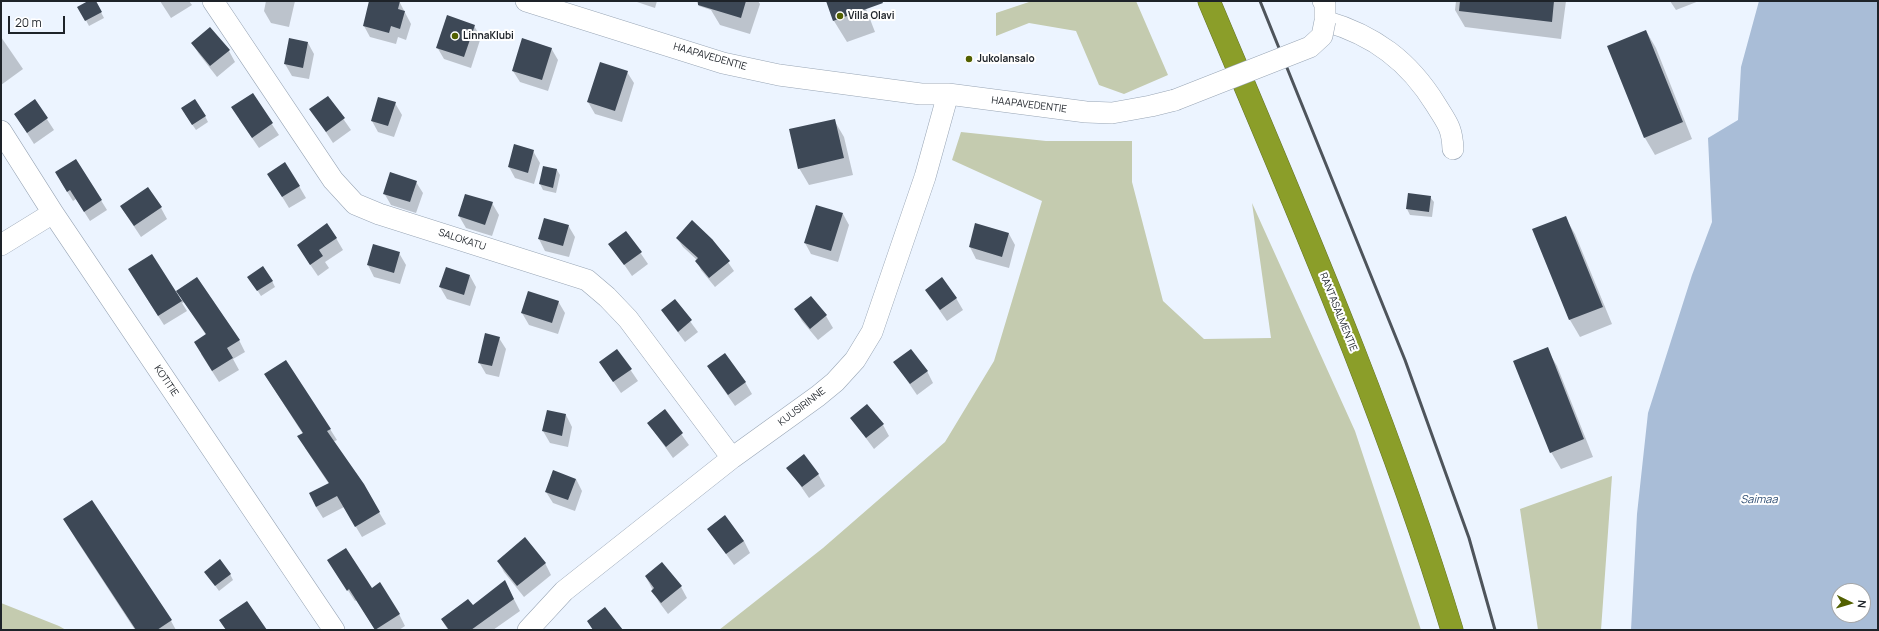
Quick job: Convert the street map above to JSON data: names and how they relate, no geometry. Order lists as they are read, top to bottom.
{
  "streets": {
    "highway": ["RANTASALMENTIE"],
    "street": [
      "HAAPAVEDENTIE",
      "SALOKATU",
      "KOTITIE",
      "KUUSIRINNE"
    ]
  },
  "crossings": [
    ["HAAPAVEDENTIE", "KUUSIRINNE"],
    ["SALOKATU", "KUUSIRINNE"]
  ],
  "water": ["Saimaa"],
  "places": ["Villa Olavi", "LinnaKlubi", "Jukolansalo"],
  "scale_bar": "20 m",
  "north": "right"
}
